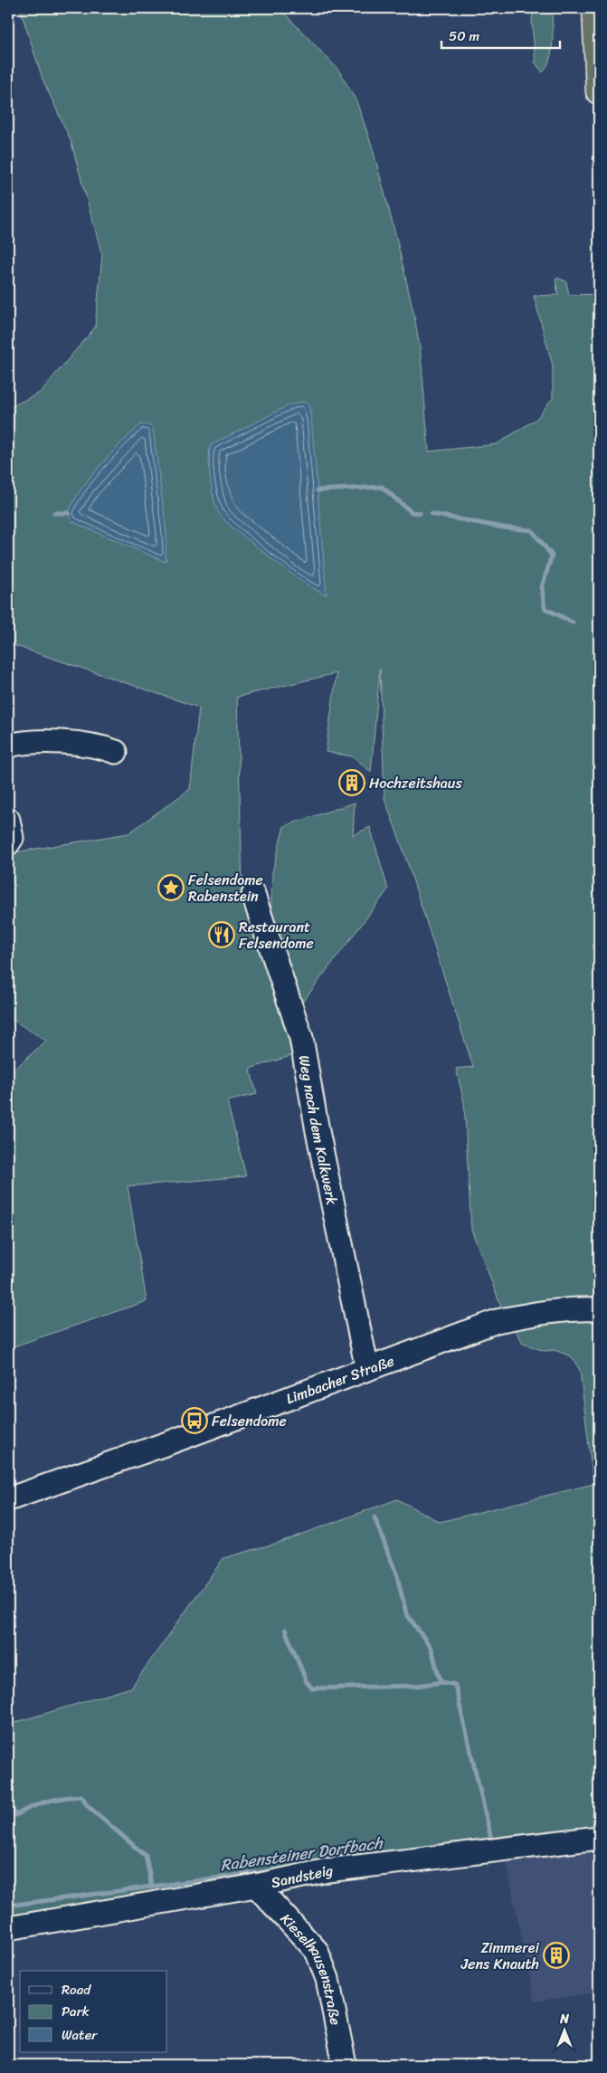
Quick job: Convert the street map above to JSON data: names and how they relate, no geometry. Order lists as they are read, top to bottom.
{
  "streets": {
    "street": [
      "Weg nach dem Kalkwerk",
      "Limbacher Straße",
      "Sandsteig",
      "Kieselhausenstraße"
    ]
  },
  "crossings": [
    ["Weg nach dem Kalkwerk", "Limbacher Straße"],
    ["Sandsteig", "Kieselhausenstraße"]
  ],
  "water": ["Rabensteiner Dorfbach"],
  "places": {
    "building": ["Hochzeitshaus", "Zimmerei Jens Knauth"],
    "place": ["Felsendome Rabenstein"],
    "restaurant": ["Restaurant Felsendome"],
    "bus stop": ["Felsendome"]
  },
  "legend": ["Road", "Park", "Water"],
  "scale_bar": "50 m",
  "north": "top"
}
